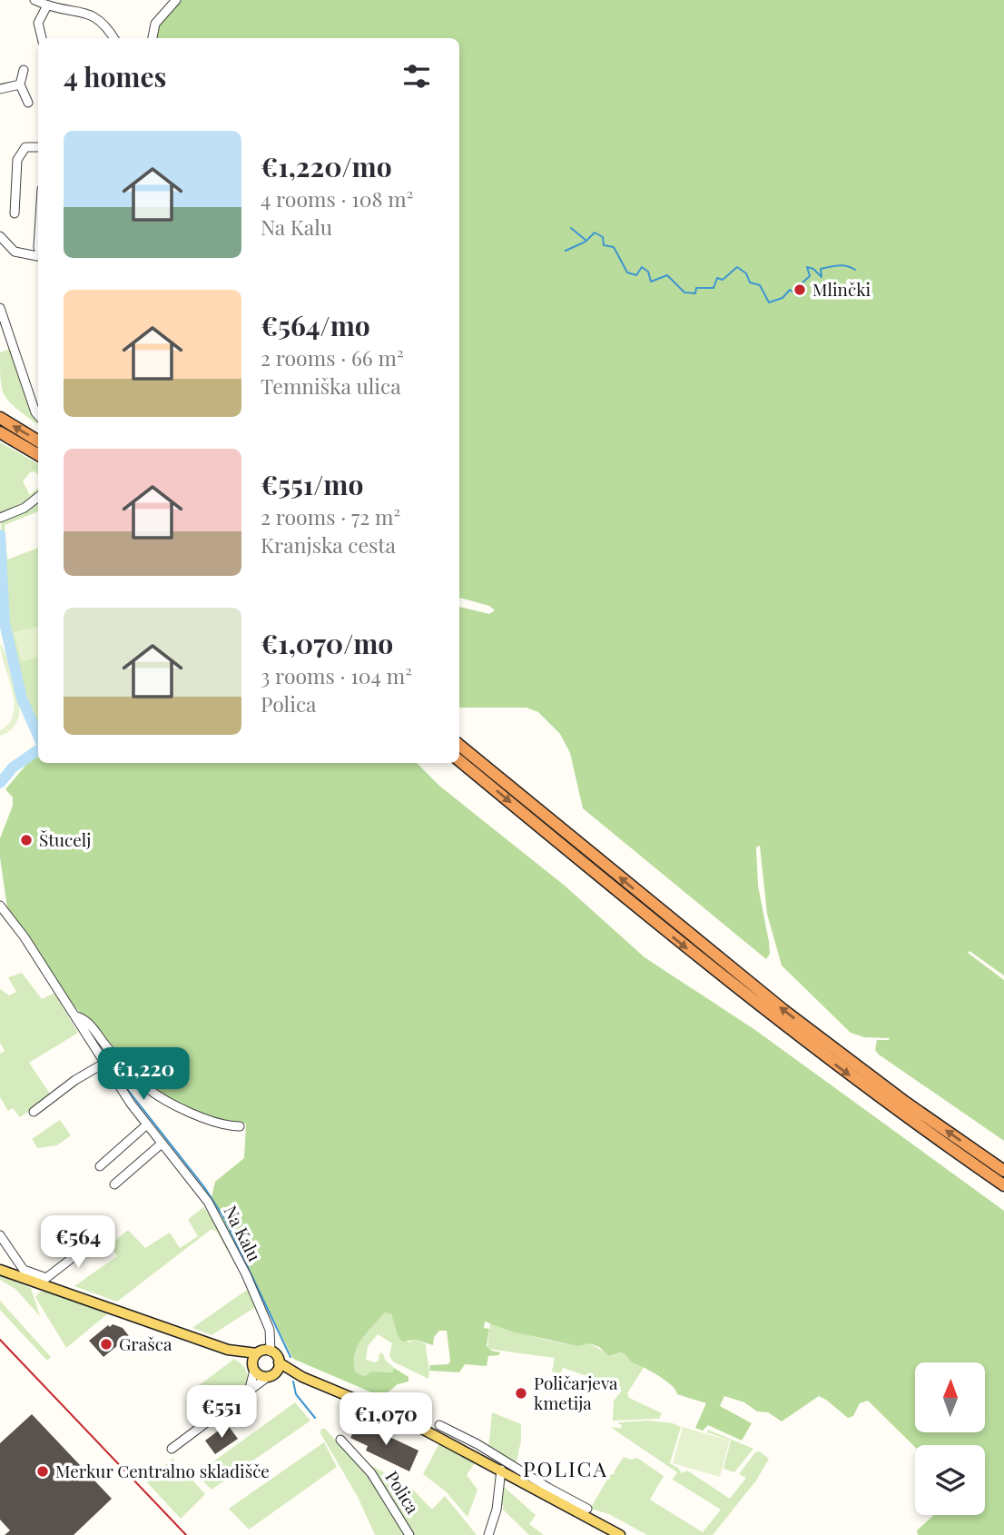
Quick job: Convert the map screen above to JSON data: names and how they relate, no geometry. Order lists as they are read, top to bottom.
{
  "streets": {
    "street": ["Na Kalu", "Polica"]
  },
  "districts": ["POLICA"],
  "places": [
    "Mlinčki",
    "Štucelj",
    "Grašca",
    "Poličarjeva kmetija",
    "Merkur Centralno skladišče"
  ],
  "north": "top",
  "page": {
    "heading": "4 homes",
    "list": [
      {
        "name": "€1,220/mo",
        "note": "4 rooms · 108 m² · Na Kalu"
      },
      {
        "name": "€564/mo",
        "note": "2 rooms · 66 m² · Temniška ulica"
      },
      {
        "name": "€551/mo",
        "note": "2 rooms · 72 m² · Kranjska cesta"
      },
      {
        "name": "€1,070/mo",
        "note": "3 rooms · 104 m² · Polica"
      }
    ],
    "price": [
      "€1,220",
      "€564",
      "€551",
      "€1,070"
    ]
  }
}
